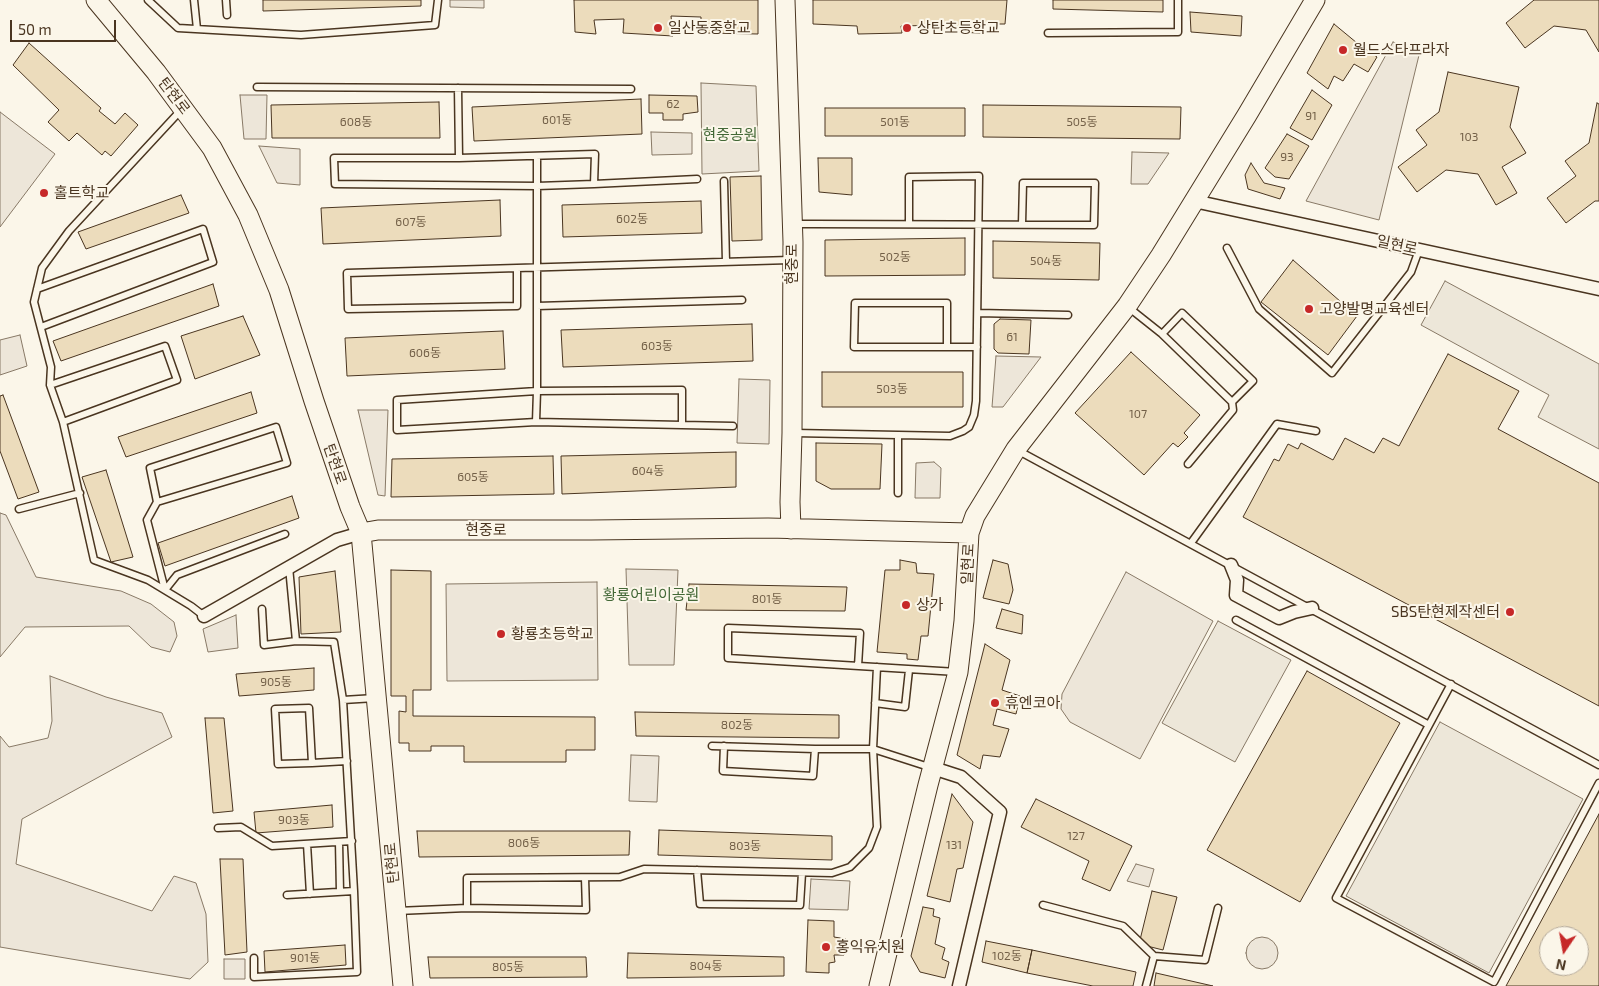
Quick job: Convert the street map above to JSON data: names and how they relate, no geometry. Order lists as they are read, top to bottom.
{
  "streets": {
    "main road": ["탄현로", "일현로", "현중로"]
  },
  "crossings": [
    ["탄현로", "현중로"],
    ["일현로", "현중로"]
  ],
  "parks": ["현중공원", "황룡어린이공원"],
  "places": [
    "일산동중학교",
    "상탄초등학교",
    "월드스타프라자",
    "홀트학교",
    "고양발명교육센터",
    "상가",
    "SBS탄현제작센터",
    "황룡초등학교",
    "휴엔코아",
    "홍익유치원"
  ],
  "house_numbers": [
    "62",
    "91",
    "601동",
    "608동",
    "501동",
    "505동",
    "103",
    "93",
    "602동",
    "607동",
    "502동",
    "504동",
    "61",
    "603동",
    "606동",
    "503동",
    "107",
    "604동",
    "605동",
    "801동",
    "905동",
    "802동",
    "903동",
    "127",
    "806동",
    "131",
    "803동",
    "102동",
    "901동",
    "804동",
    "805동"
  ],
  "scale_bar": "50 m",
  "north": "bottom"
}
